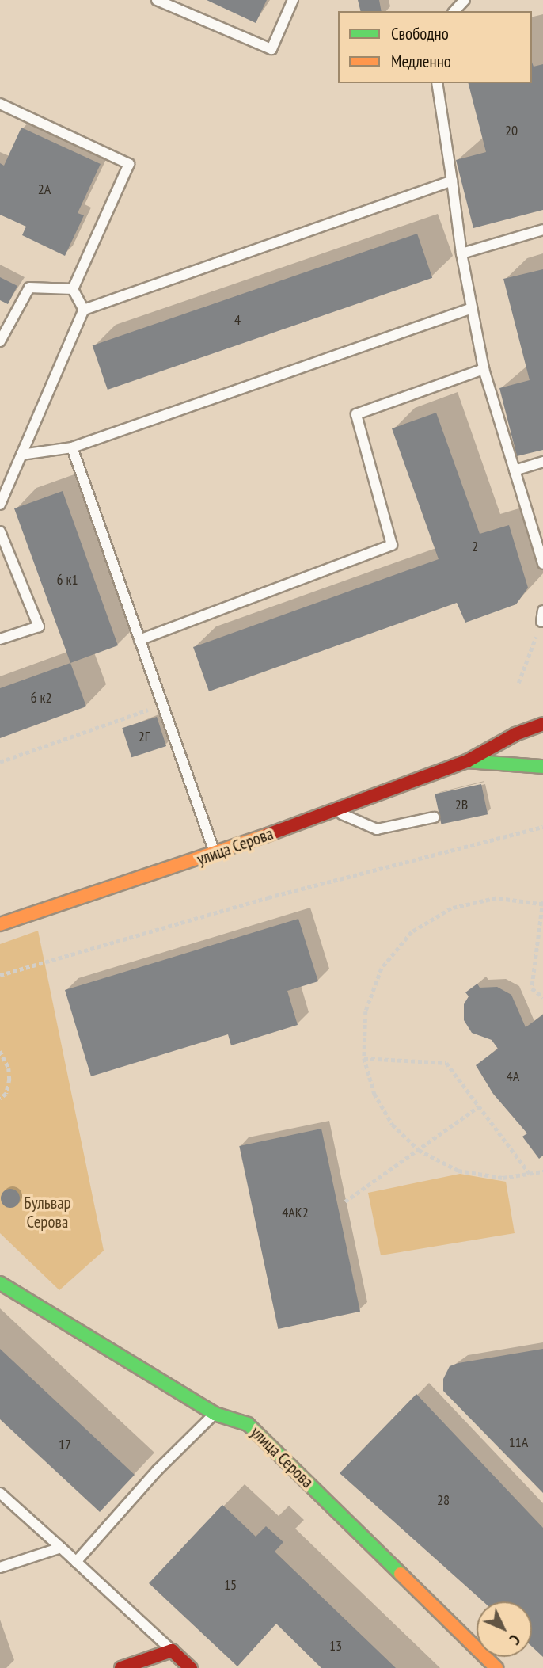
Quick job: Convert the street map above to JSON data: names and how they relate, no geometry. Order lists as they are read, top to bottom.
{
  "streets": {
    "street": ["улица Серова"]
  },
  "parks": ["Бульвар Серова"],
  "house_numbers": [
    "20",
    "2А",
    "4",
    "2",
    "6 к1",
    "6 к2",
    "2Г",
    "2В",
    "4А",
    "4АК2",
    "11А",
    "17",
    "28",
    "15",
    "13"
  ],
  "legend": ["Свободно", "Медленно"],
  "north": "bottom right"
}
